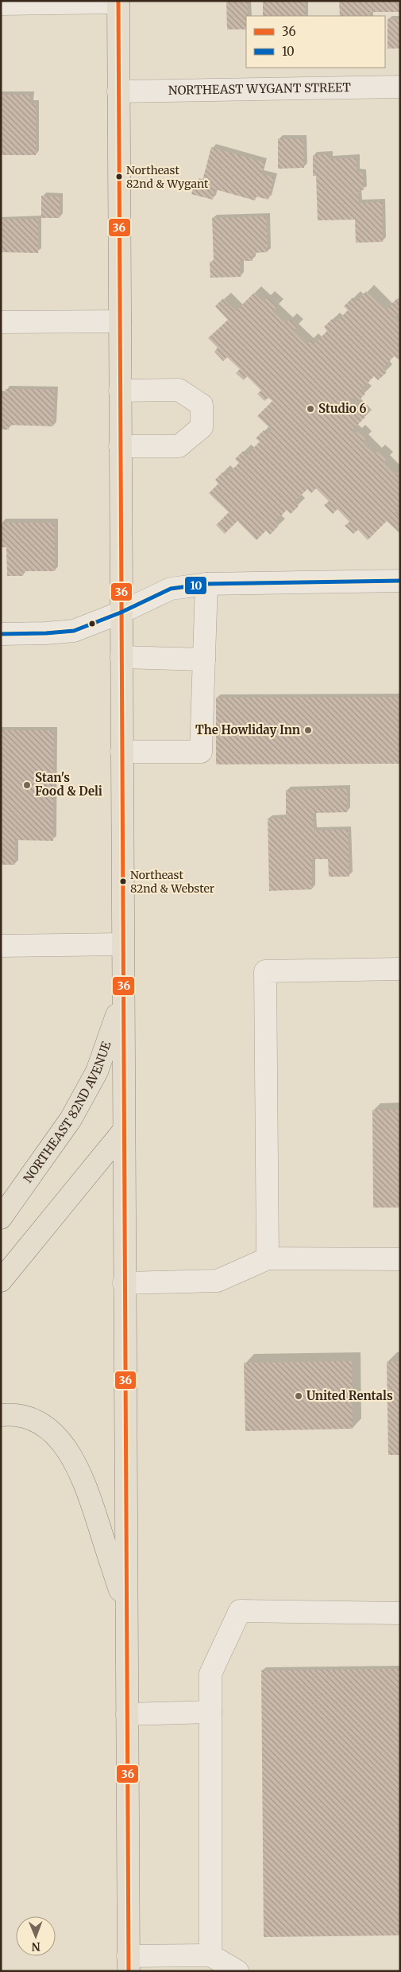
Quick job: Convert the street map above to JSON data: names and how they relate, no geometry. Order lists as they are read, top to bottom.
{
  "streets": {
    "main road": ["NORTHEAST 82ND AVENUE"],
    "street": ["NORTHEAST WYGANT STREET"]
  },
  "crossings": [
    ["NORTHEAST WYGANT STREET", "NORTHEAST 82ND AVENUE"]
  ],
  "places": [
    "Northeast 82nd & Wygant",
    "Studio 6",
    "The Howliday Inn",
    "Stan's Food & Deli",
    "Northeast 82nd & Webster",
    "United Rentals"
  ],
  "lines": ["transit line 36", "transit line 10"],
  "legend": ["36", "10"],
  "north": "bottom"
}
